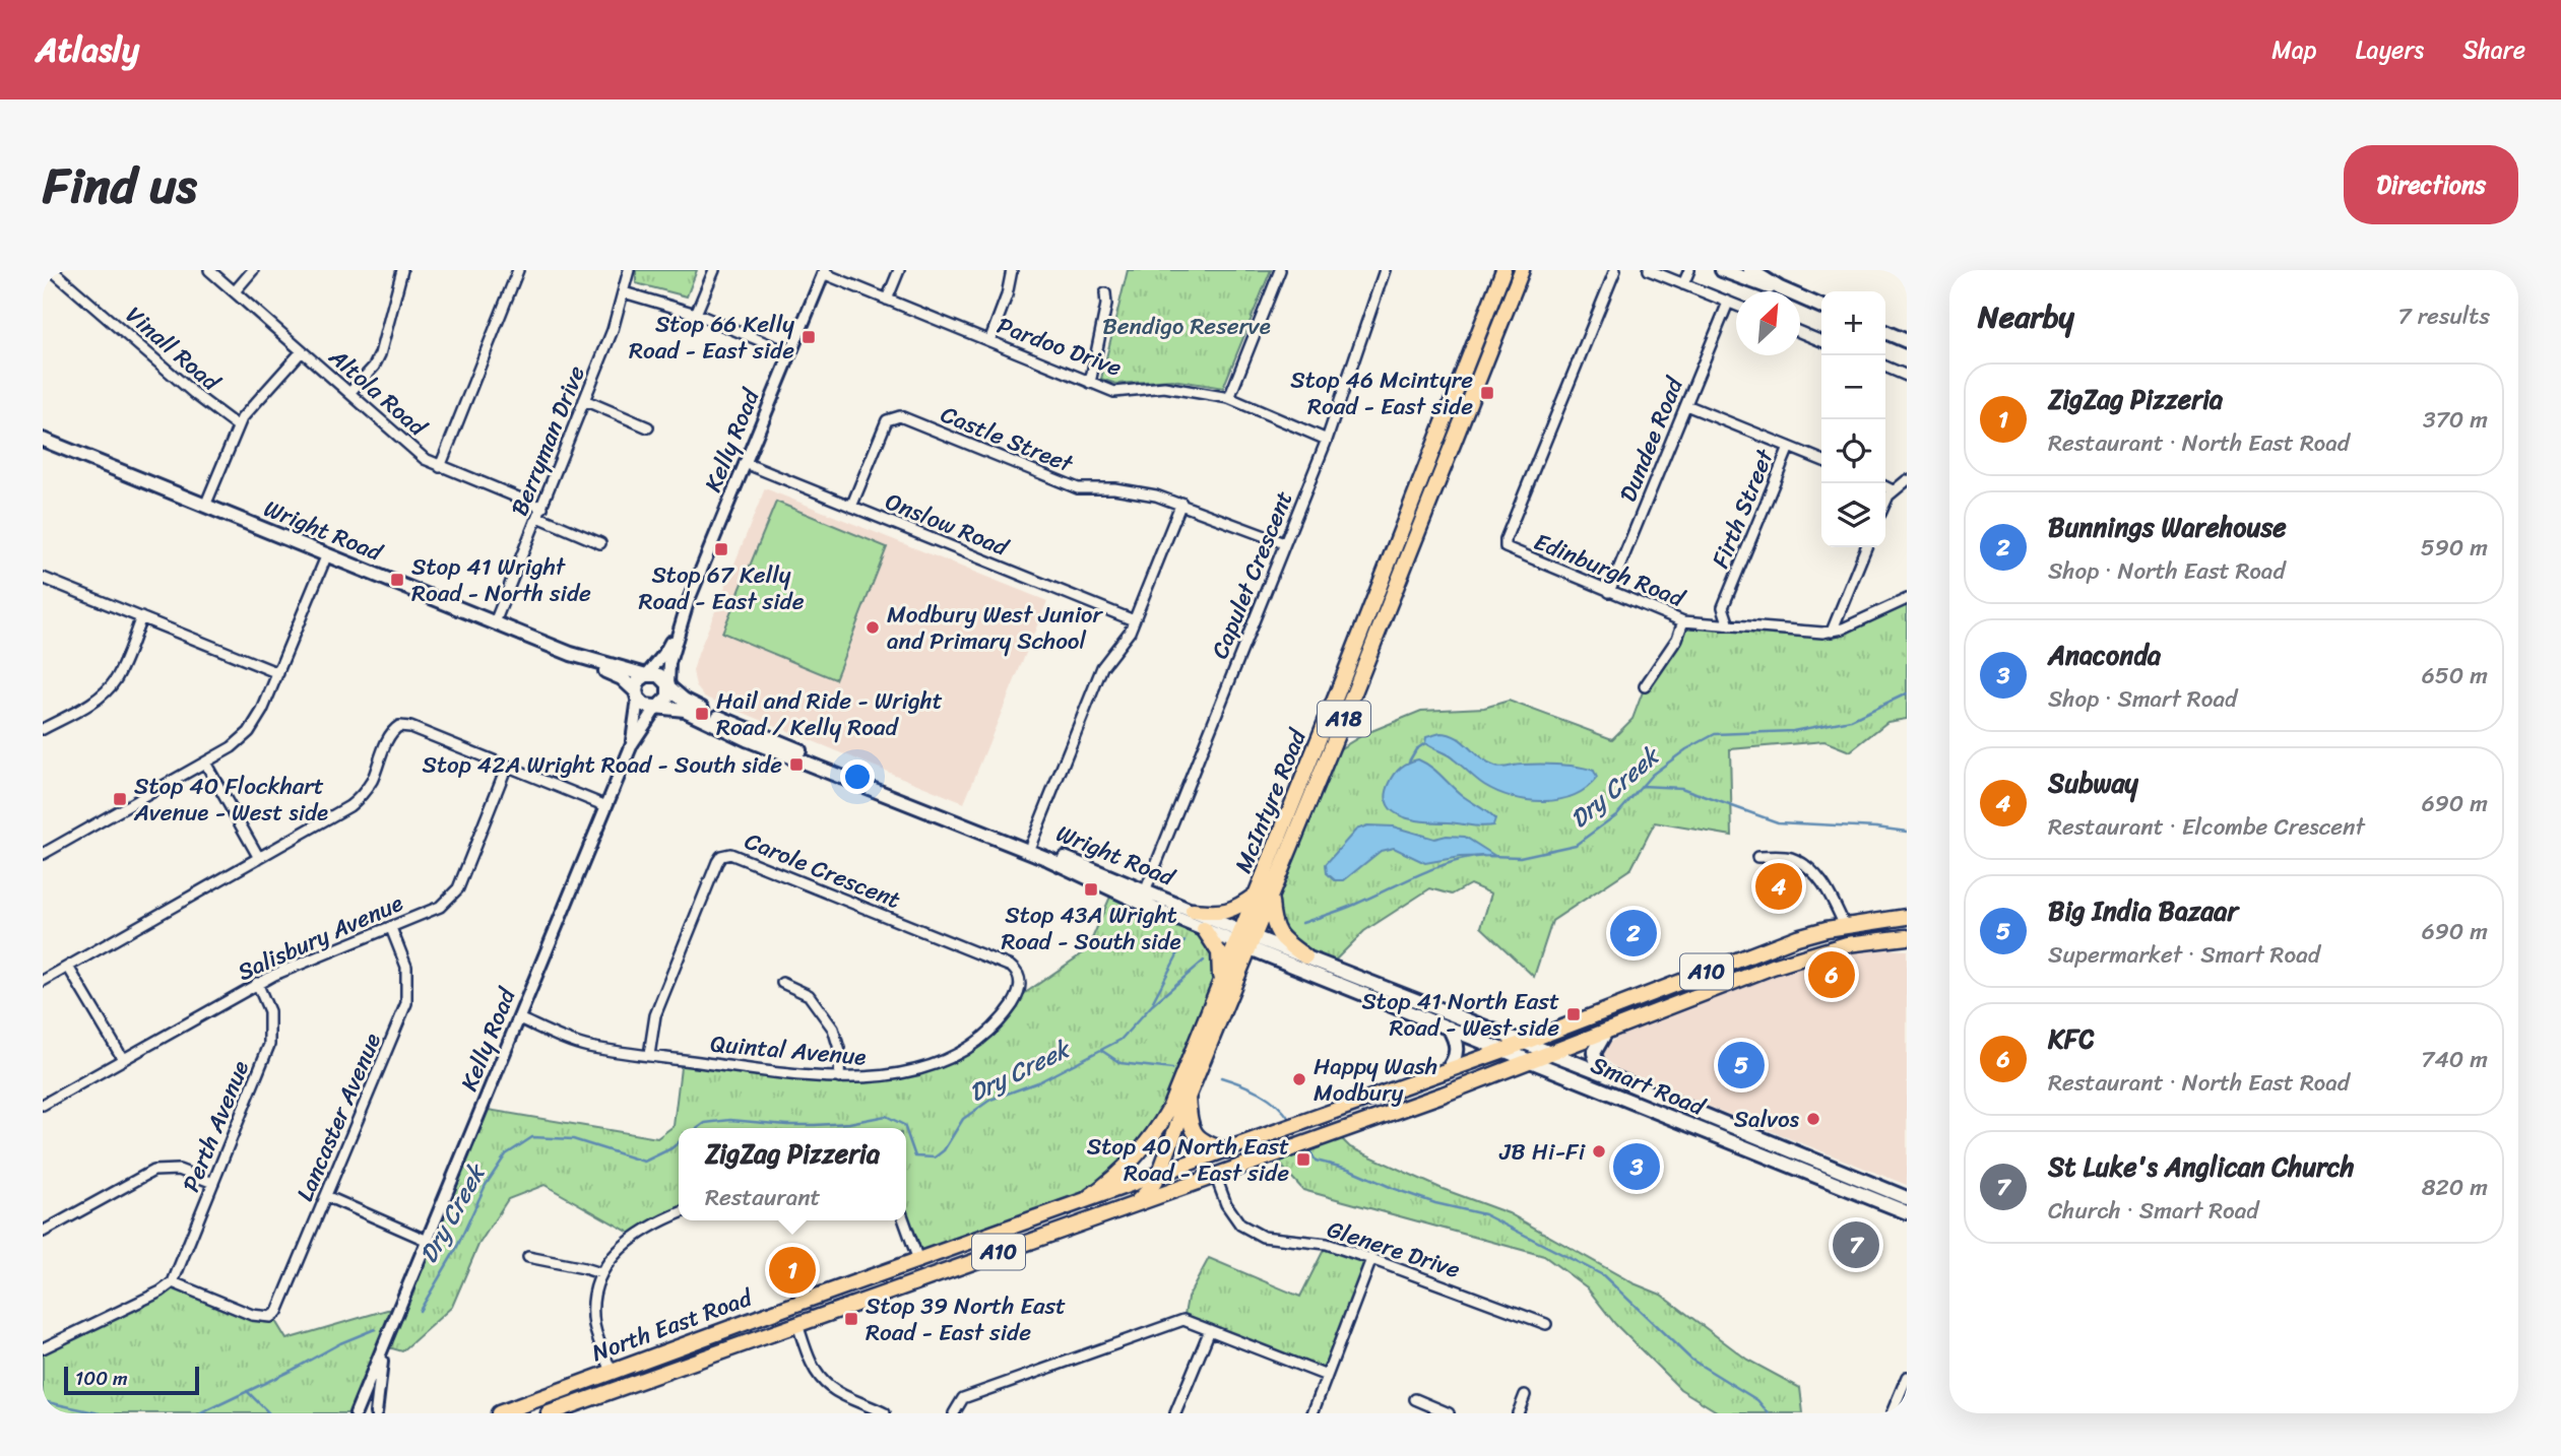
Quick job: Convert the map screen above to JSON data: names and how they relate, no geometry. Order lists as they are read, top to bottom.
{
  "streets": {
    "main road": [
      "Wright Road",
      "A18",
      "McIntyre Road",
      "A10",
      "Smart Road",
      "North East Road"
    ],
    "street": [
      "Pardoo Drive",
      "Vinall Road",
      "Altola Road",
      "Castle Street",
      "Dundee Road",
      "Berryman Drive",
      "Kelly Road",
      "Firth Street",
      "Onslow Road",
      "Edinburgh Road",
      "Capulet Crescent",
      "Carole Crescent",
      "Salisbury Avenue",
      "Quintal Avenue",
      "Lancaster Avenue",
      "Perth Avenue",
      "Glenere Drive"
    ]
  },
  "crossings": [
    ["Pardoo Drive", "Kelly Road"],
    ["Pardoo Drive", "Capulet Crescent"],
    ["Altola Road", "Berryman Drive"],
    ["Castle Street", "Onslow Road"],
    ["Castle Street", "Capulet Crescent"],
    ["Dundee Road", "Edinburgh Road"],
    ["Berryman Drive", "Wright Road"],
    ["Kelly Road", "Onslow Road"],
    ["Kelly Road", "Wright Road"],
    ["Kelly Road", "Quintal Avenue"],
    ["Firth Street", "Edinburgh Road"],
    ["Wright Road", "Capulet Crescent"],
    ["Wright Road", "McIntyre Road"],
    ["Wright Road", "Smart Road"],
    ["Wright Road", "North East Road"],
    ["McIntyre Road", "North East Road"],
    ["Carole Crescent", "Quintal Avenue"],
    ["Salisbury Avenue", "Lancaster Avenue"],
    ["Salisbury Avenue", "Perth Avenue"],
    ["Smart Road", "North East Road"],
    ["Lancaster Avenue", "Perth Avenue"],
    ["Glenere Drive", "North East Road"]
  ],
  "water": ["Dry Creek"],
  "parks": ["Bendigo Reserve"],
  "places": {
    "transit": [
      "Stop 66 Kelly Road - East side",
      "Stop 46 Mcintyre Road - East side",
      "Stop 67 Kelly Road - East side",
      "Stop 41 Wright Road - North side",
      "Hail and Ride - Wright Road / Kelly Road",
      "Stop 42A Wright Road - South side",
      "Stop 40 Flockhart Avenue - West side",
      "Stop 43A Wright Road - South side",
      "Stop 41 North East Road - West side",
      "Stop 40 North East Road - East side",
      "Stop 39 North East Road - East side"
    ],
    "other": [
      "Modbury West Junior and Primary School",
      "Happy Wash Modbury",
      "Salvos",
      "JB Hi-Fi"
    ]
  },
  "scale_bar": "100 m",
  "north": "top right",
  "page": {
    "header": "Atlasly",
    "nav": ["Map", "Layers", "Share"],
    "title": "Find us",
    "buttons": "Directions",
    "heading": ["Nearby", "7 results"],
    "map_buttons": ["+", "−"],
    "list": [
      {
        "mark": "1",
        "name": "ZigZag Pizzeria",
        "note": "Restaurant · North East Road",
        "value": "370 m"
      },
      {
        "mark": "2",
        "name": "Bunnings Warehouse",
        "note": "Shop · North East Road",
        "value": "590 m"
      },
      {
        "mark": "3",
        "name": "Anaconda",
        "note": "Shop · Smart Road",
        "value": "650 m"
      },
      {
        "mark": "4",
        "name": "Subway",
        "note": "Restaurant · Elcombe Crescent",
        "value": "690 m"
      },
      {
        "mark": "5",
        "name": "Big India Bazaar",
        "note": "Supermarket · Smart Road",
        "value": "690 m"
      },
      {
        "mark": "6",
        "name": "KFC",
        "note": "Restaurant · North East Road",
        "value": "740 m"
      },
      {
        "mark": "7",
        "name": "St Luke's Anglican Church",
        "note": "Church · Smart Road",
        "value": "820 m"
      }
    ],
    "pins": [
      "4",
      "2",
      "6",
      "5",
      "3",
      "7",
      "1"
    ],
    "popup": ["ZigZag Pizzeria", "Restaurant"],
    "scale": "100 m"
  }
}
